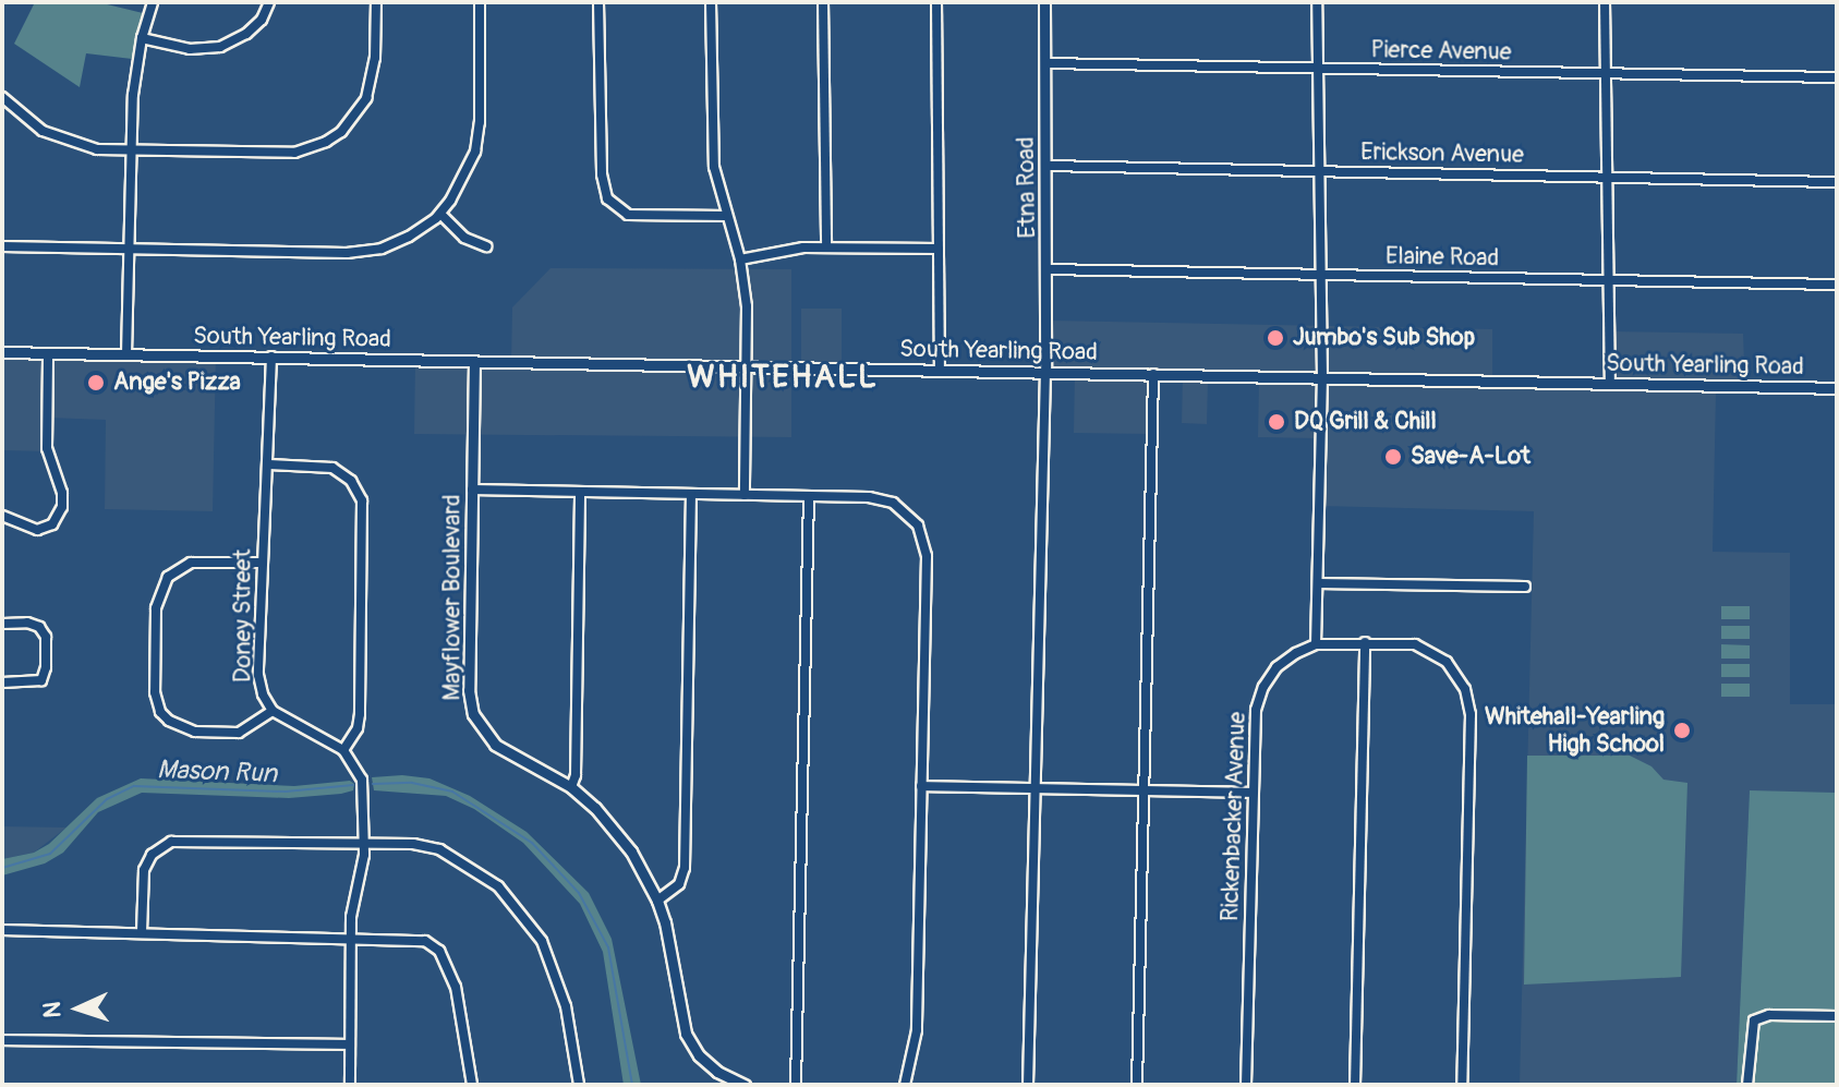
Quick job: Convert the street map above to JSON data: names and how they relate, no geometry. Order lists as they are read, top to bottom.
{
  "streets": {
    "street": [
      "Pierce Avenue",
      "Erickson Avenue",
      "Etna Road",
      "Elaine Road",
      "South Yearling Road",
      "Mayflower Boulevard",
      "Doney Street",
      "Rickenbacker Avenue"
    ]
  },
  "crossings": [
    ["Pierce Avenue", "Etna Road"],
    ["Erickson Avenue", "Etna Road"],
    ["Etna Road", "Elaine Road"],
    ["Etna Road", "South Yearling Road"],
    ["South Yearling Road", "Mayflower Boulevard"],
    ["South Yearling Road", "Doney Street"]
  ],
  "districts": ["WHITEHALL"],
  "water": ["Mason Run"],
  "places": [
    "Jumbo's Sub Shop",
    "Ange's Pizza",
    "DQ Grill & Chill",
    "Save-A-Lot",
    "Whitehall-Yearling High School"
  ],
  "north": "left"
}
